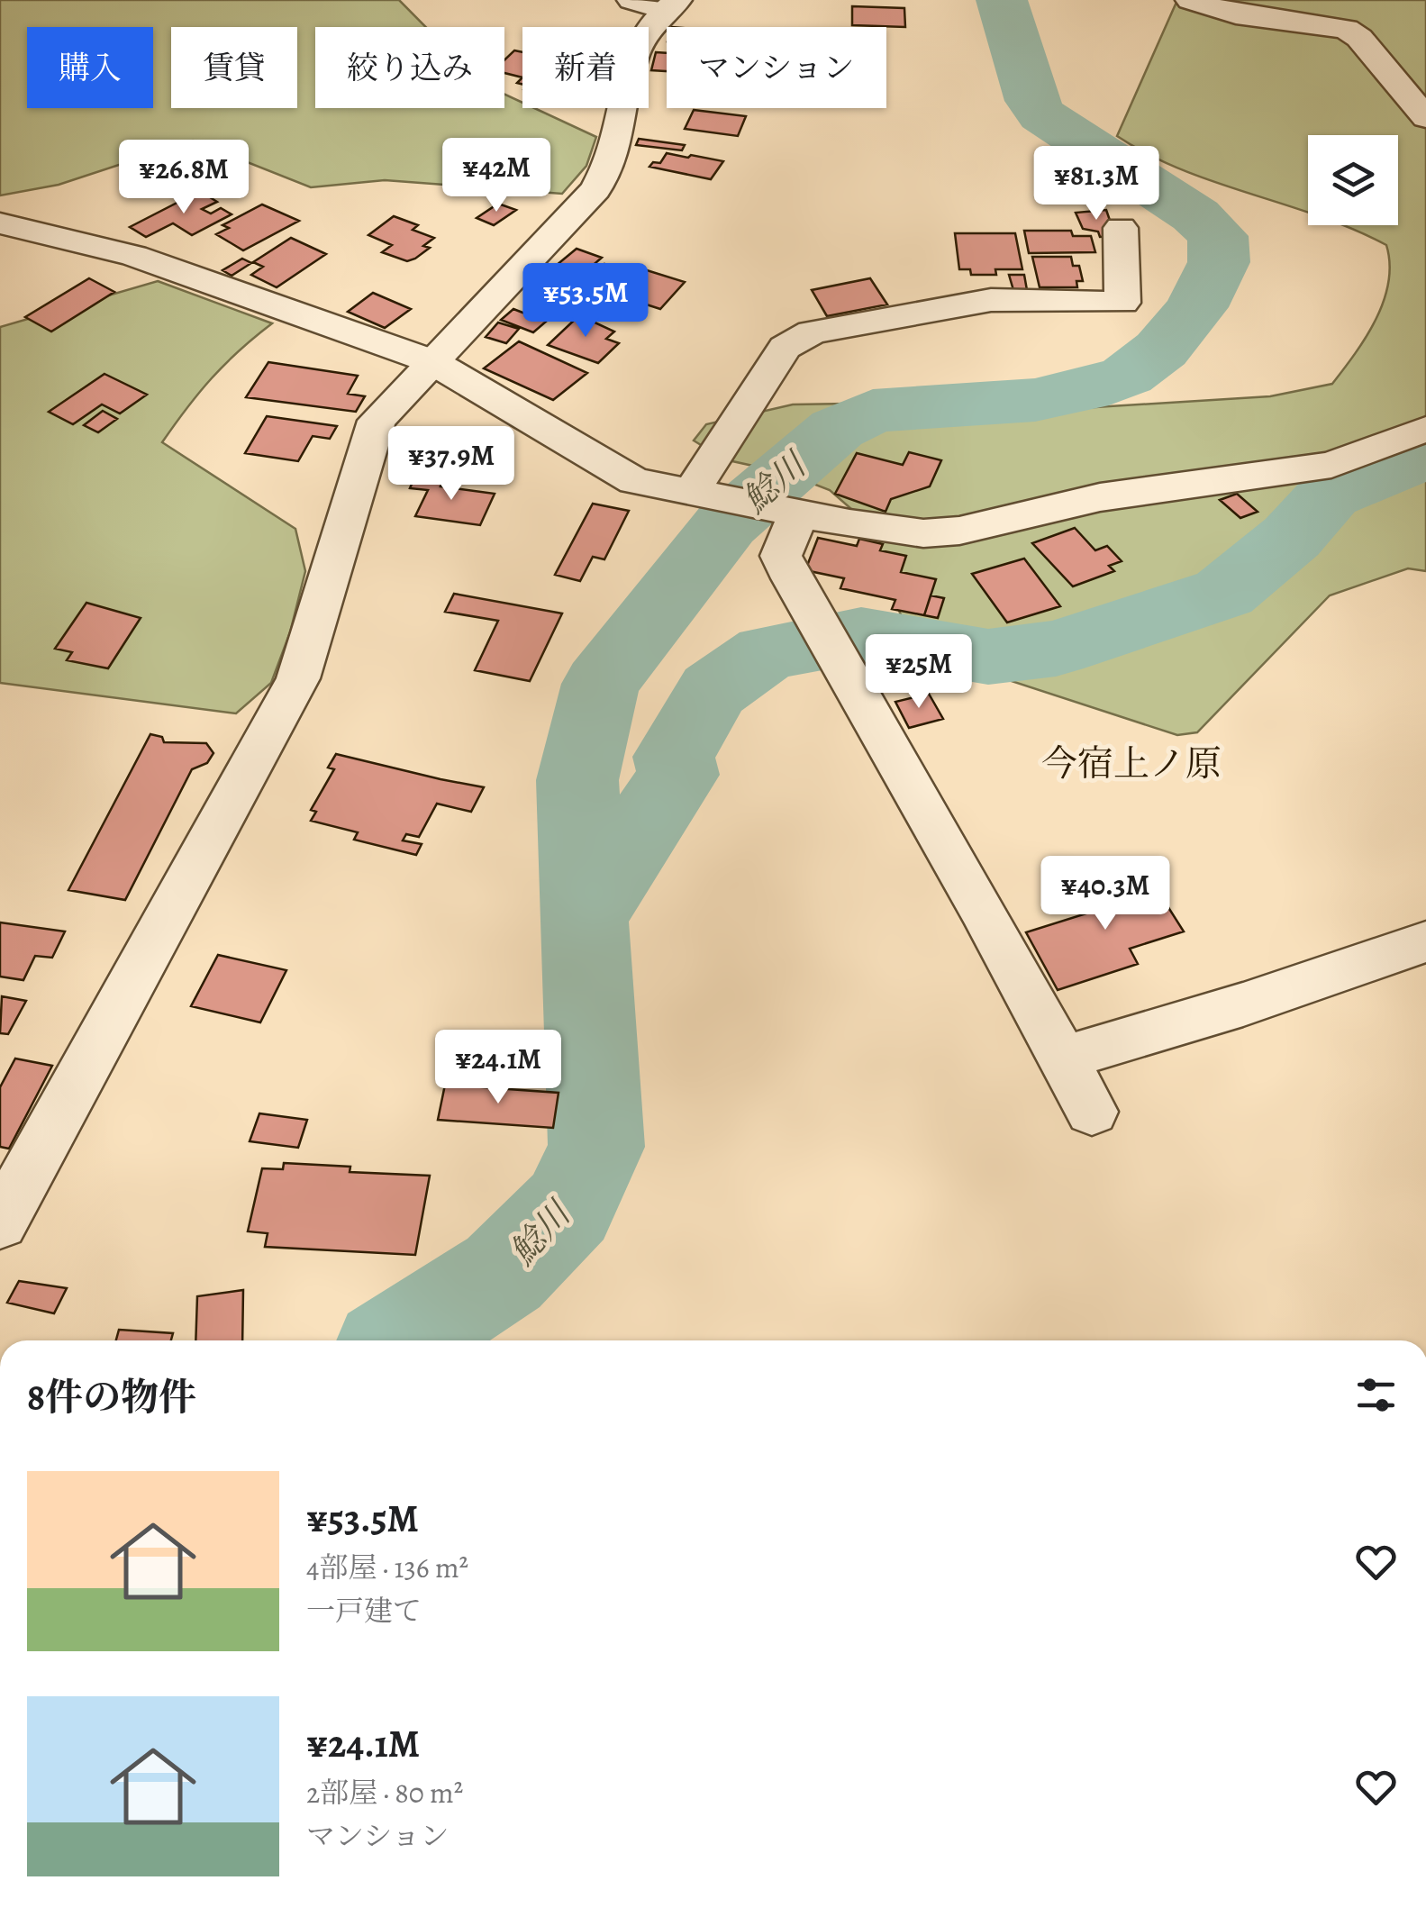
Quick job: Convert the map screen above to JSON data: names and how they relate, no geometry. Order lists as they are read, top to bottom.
{
  "districts": ["今宿上ノ原"],
  "water": ["鯰川"],
  "page": {
    "chip": [
      "購入",
      "賃貸",
      "絞り込み",
      "新着",
      "マンション"
    ],
    "price": [
      "¥42M",
      "¥26.8M",
      "¥81.3M",
      "¥53.5M",
      "¥37.9M",
      "¥25M",
      "¥40.3M",
      "¥24.1M"
    ],
    "heading": "8件の物件",
    "list": [
      {
        "name": "¥53.5M",
        "note": "4部屋 · 136 m² · 一戸建て"
      },
      {
        "name": "¥24.1M",
        "note": "2部屋 · 80 m² · マンション"
      }
    ]
  }
}
